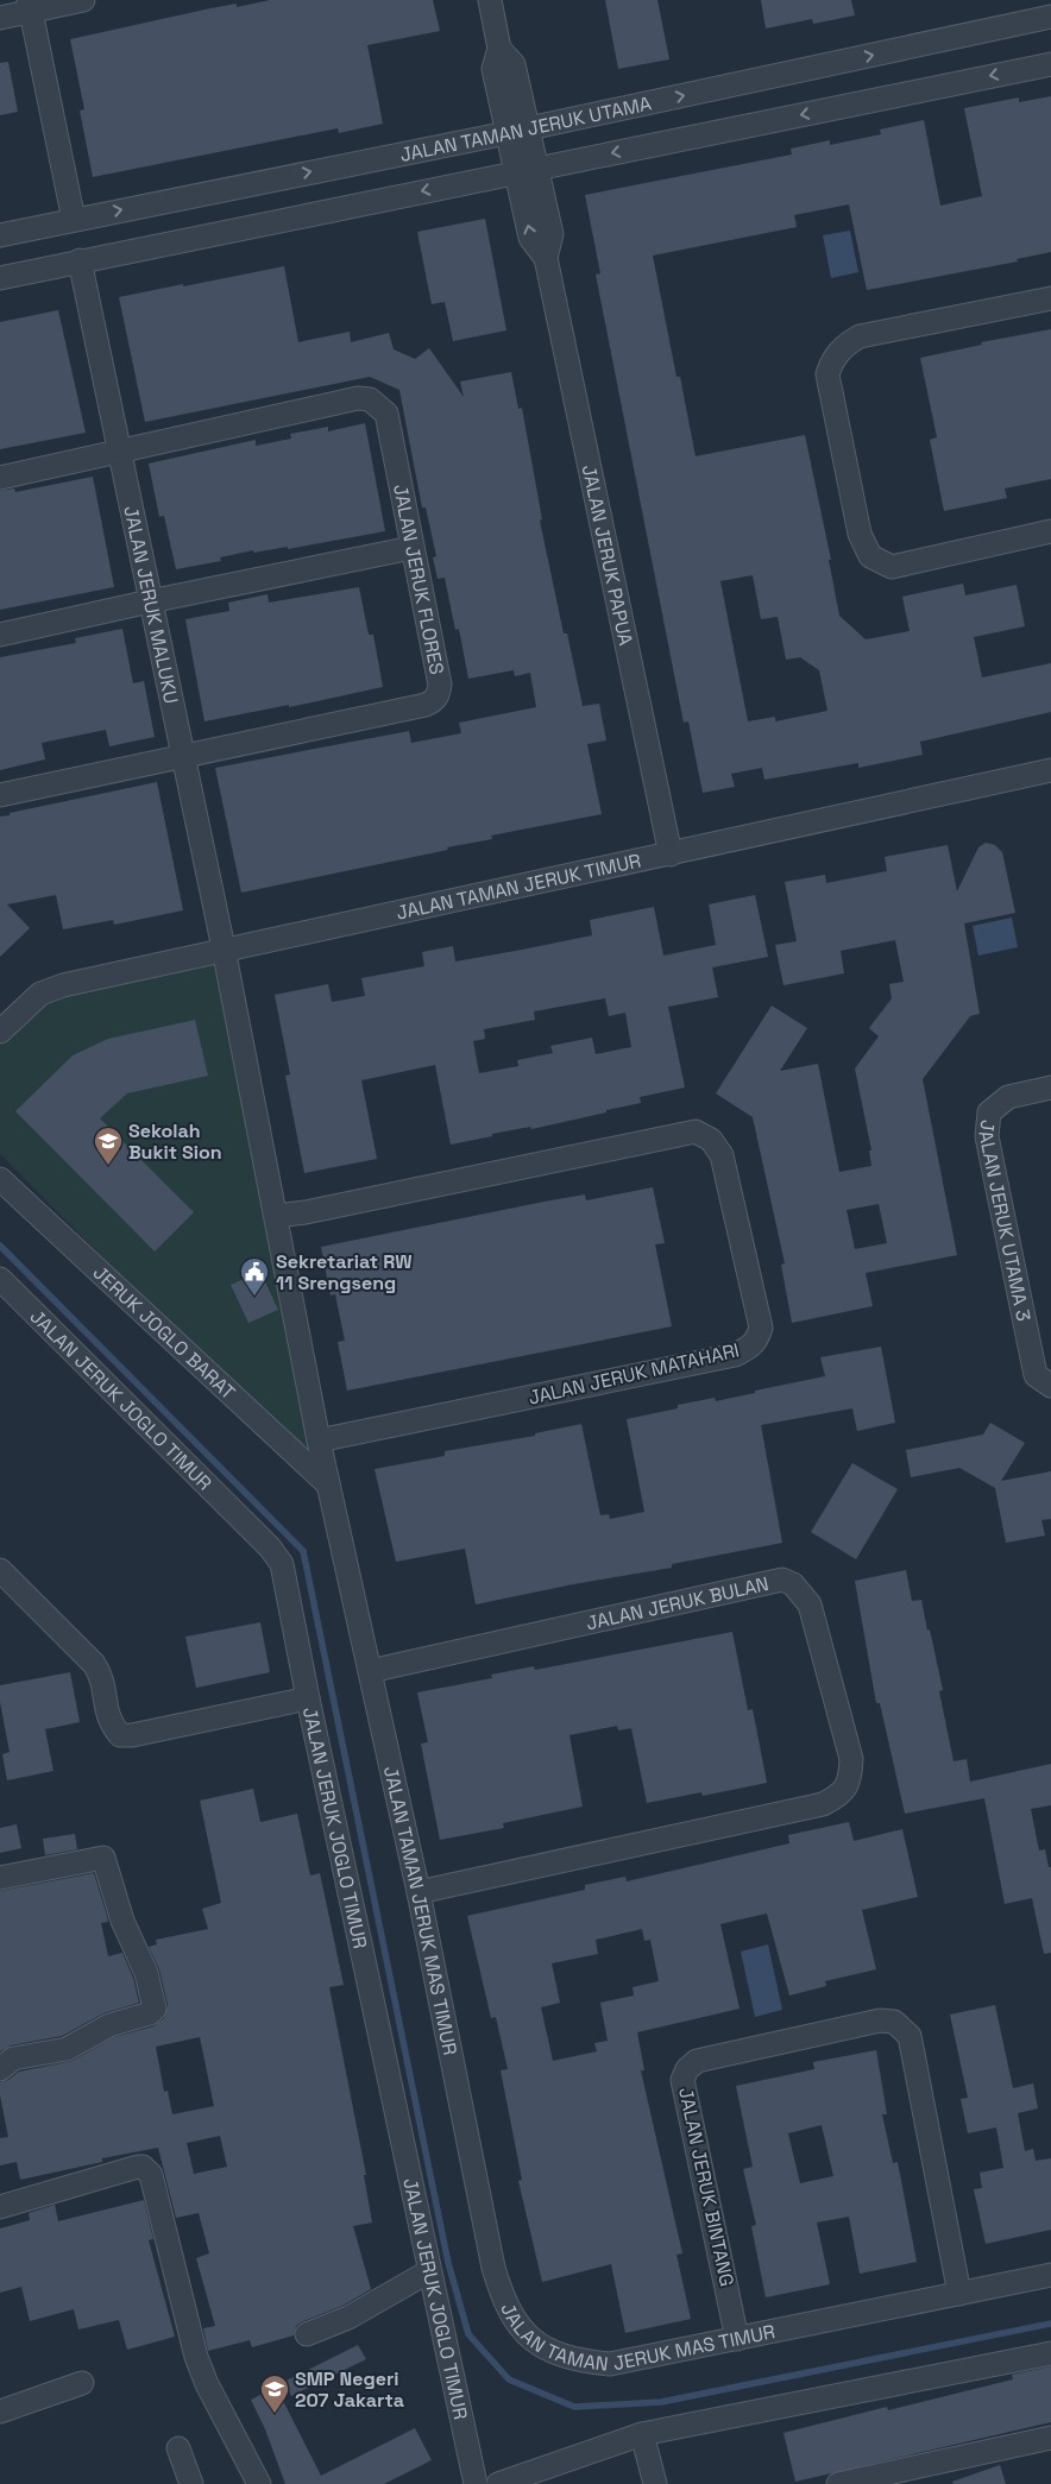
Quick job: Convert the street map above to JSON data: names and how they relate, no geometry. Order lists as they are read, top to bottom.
{
  "streets": {
    "street": [
      "JALAN TAMAN JERUK UTAMA",
      "JALAN JERUK PAPUA",
      "JALAN JERUK FLORES",
      "JALAN JERUK MALUKU",
      "JALAN TAMAN JERUK TIMUR",
      "JALAN JERUK UTAMA 3",
      "JERUK JOGLO BARAT",
      "JALAN JERUK MATAHARI",
      "JALAN JERUK JOGLO TIMUR",
      "JALAN JERUK BULAN",
      "JALAN TAMAN JERUK MAS TIMUR",
      "JALAN JERUK BINTANG"
    ]
  },
  "crossings": [
    ["JALAN TAMAN JERUK UTAMA", "JALAN JERUK PAPUA"],
    ["JALAN TAMAN JERUK UTAMA", "JALAN JERUK MALUKU"],
    ["JALAN JERUK PAPUA", "JALAN TAMAN JERUK TIMUR"],
    ["JALAN JERUK FLORES", "JALAN JERUK MALUKU"],
    ["JALAN JERUK MALUKU", "JALAN TAMAN JERUK TIMUR"],
    ["JALAN JERUK MALUKU", "JALAN TAMAN JERUK MAS TIMUR"],
    ["JALAN TAMAN JERUK TIMUR", "JALAN TAMAN JERUK MAS TIMUR"],
    ["JERUK JOGLO BARAT", "JALAN TAMAN JERUK MAS TIMUR"],
    ["JALAN JERUK MATAHARI", "JALAN TAMAN JERUK MAS TIMUR"],
    ["JALAN JERUK BULAN", "JALAN TAMAN JERUK MAS TIMUR"],
    ["JALAN TAMAN JERUK MAS TIMUR", "JALAN JERUK BINTANG"]
  ],
  "places": {
    "school or university": ["Sekolah Bukit Sion", "SMP Negeri 207 Jakarta"],
    "public building": ["Sekretariat RW 11 Srengseng"]
  }
}
